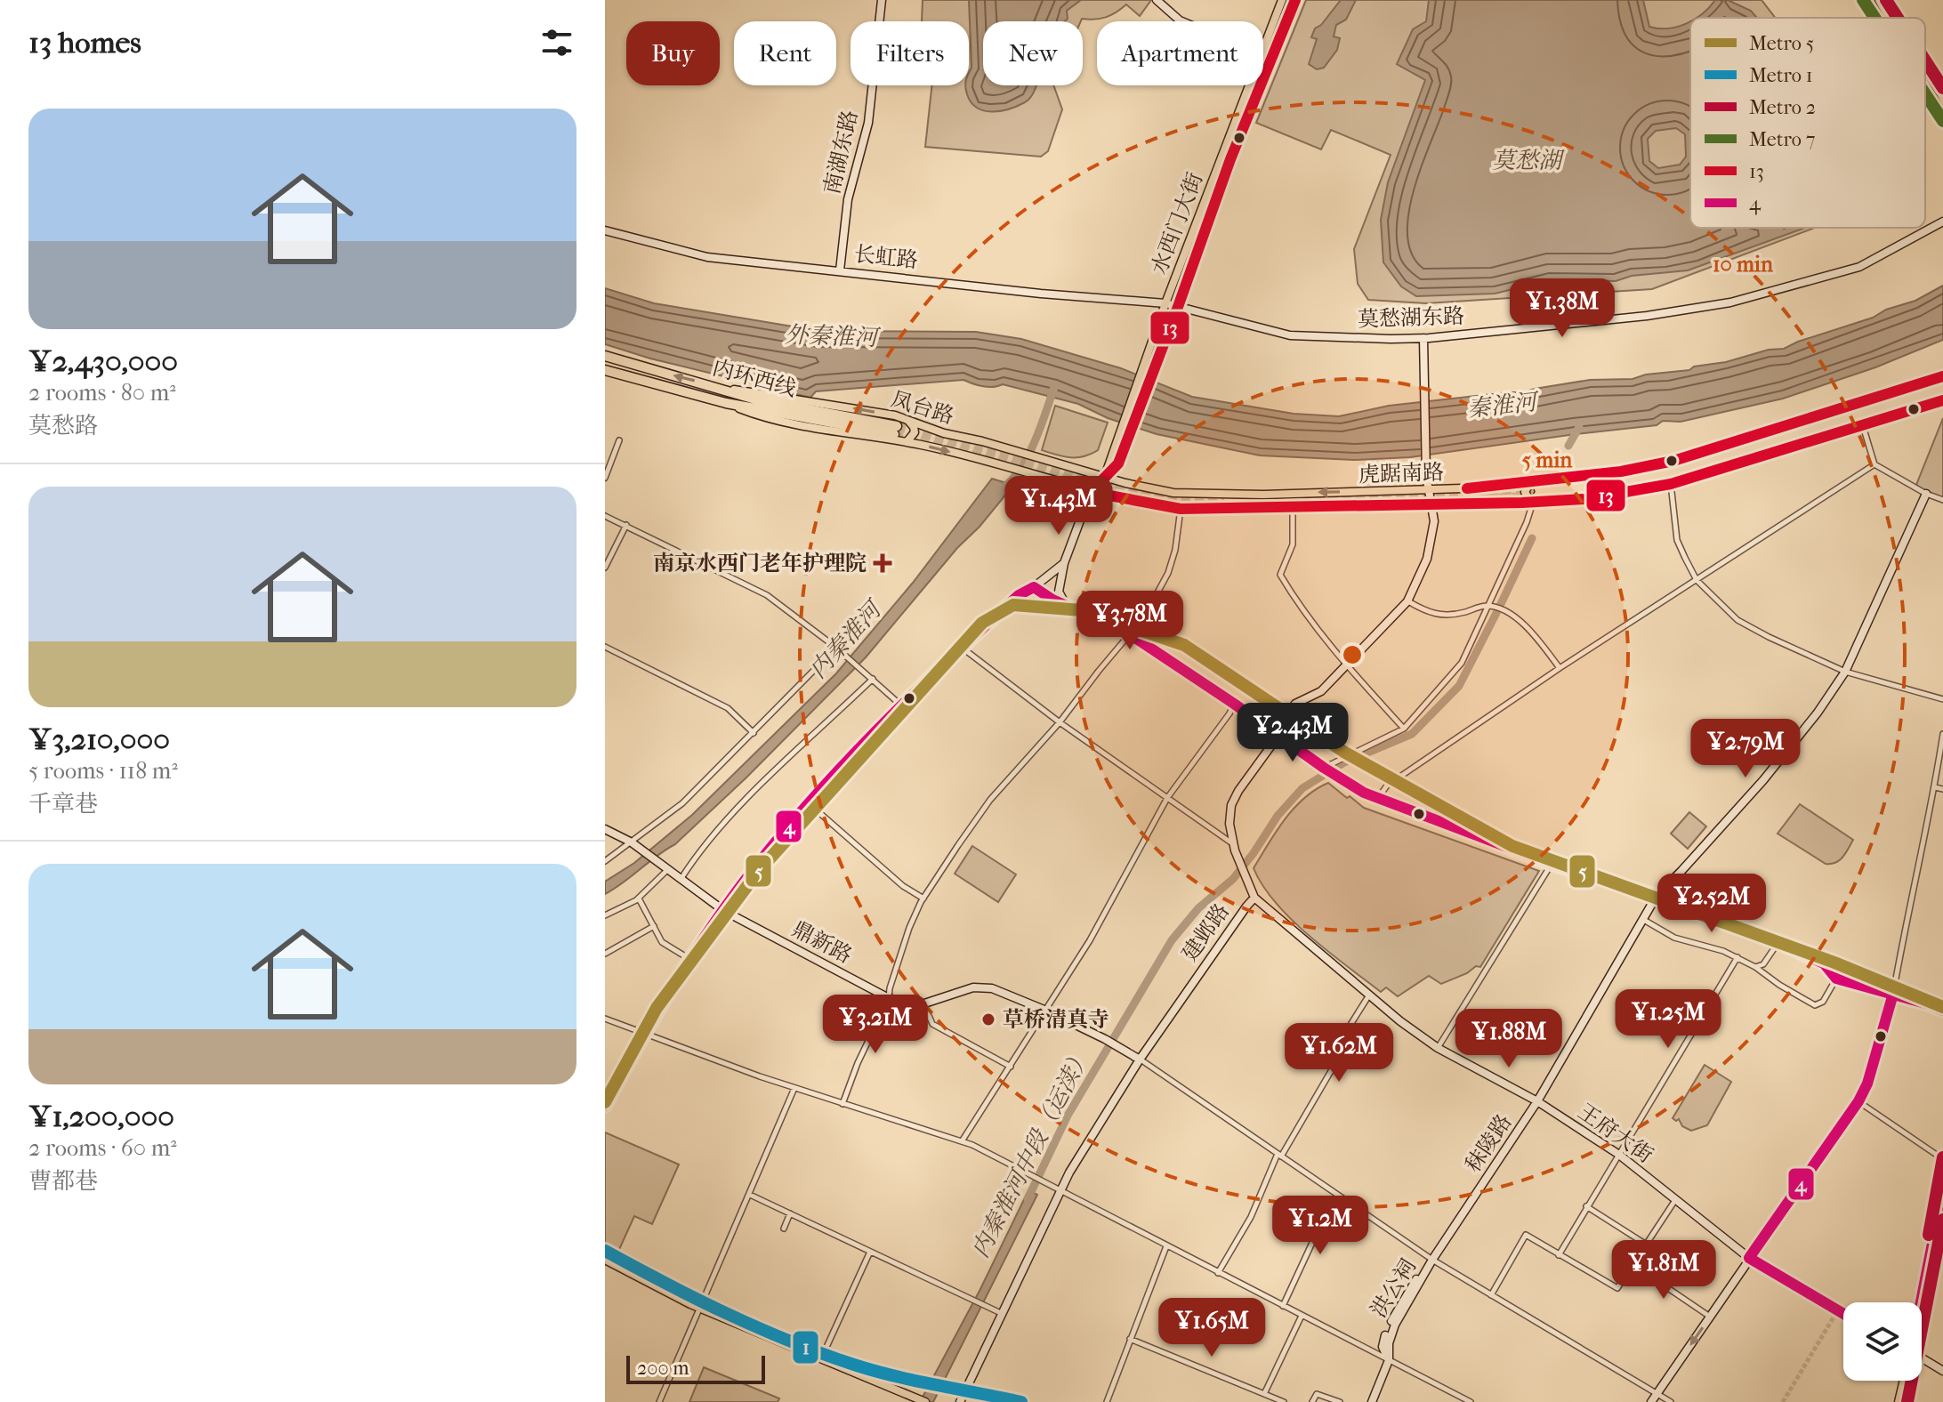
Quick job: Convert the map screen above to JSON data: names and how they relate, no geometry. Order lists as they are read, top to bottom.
{
  "streets": {
    "highway": ["内环西线"],
    "main road": ["水西门大街", "凤台路", "虎踞南路"],
    "street": [
      "南湖东路",
      "长虹路",
      "莫愁湖东路",
      "建邺路",
      "鼎新路",
      "王府大街",
      "秣陵路",
      "洪公祠"
    ]
  },
  "crossings": [
    ["南湖东路", "长虹路"],
    ["水西门大街", "长虹路"],
    ["水西门大街", "莫愁湖东路"],
    ["水西门大街", "凤台路"],
    ["水西门大街", "虎踞南路"],
    ["长虹路", "莫愁湖东路"],
    ["内环西线", "凤台路"],
    ["凤台路", "虎踞南路"],
    ["虎踞南路", "建邺路"],
    ["建邺路", "王府大街"],
    ["王府大街", "秣陵路"],
    ["秣陵路", "洪公祠"]
  ],
  "water": [
    "莫愁湖",
    "外秦淮河",
    "秦淮河",
    "内秦淮河",
    "内秦淮河中段（运渎）"
  ],
  "places": {
    "health": ["南京水西门老年护理院"],
    "other": ["草桥清真寺"]
  },
  "lines": [
    "metro line 2",
    "metro line 7",
    "transit line 13",
    "transit line 4",
    "metro line 5",
    "metro line 1"
  ],
  "legend": [
    "Metro 5",
    "Metro 1",
    "Metro 2",
    "Metro 7",
    "13",
    "4"
  ],
  "scale_bar": "200 m",
  "page": {
    "heading": "13 homes",
    "chip": [
      "Buy",
      "Rent",
      "Filters",
      "New",
      "Apartment"
    ],
    "list": [
      {
        "name": "¥2,430,000",
        "note": "2 rooms · 80 m² · 莫愁路"
      },
      {
        "name": "¥3,210,000",
        "note": "5 rooms · 118 m² · 千章巷"
      },
      {
        "name": "¥1,200,000",
        "note": "2 rooms · 60 m² · 曹都巷"
      }
    ],
    "price": [
      "¥1.38M",
      "¥1.43M",
      "¥3.78M",
      "¥2.43M",
      "¥2.79M",
      "¥2.52M",
      "¥1.25M",
      "¥3.21M",
      "¥1.88M",
      "¥1.62M",
      "¥1.2M",
      "¥1.81M",
      "¥1.65M"
    ],
    "scale": "200 m"
  },
  "rings": ["10 min", "5 min"]
}
